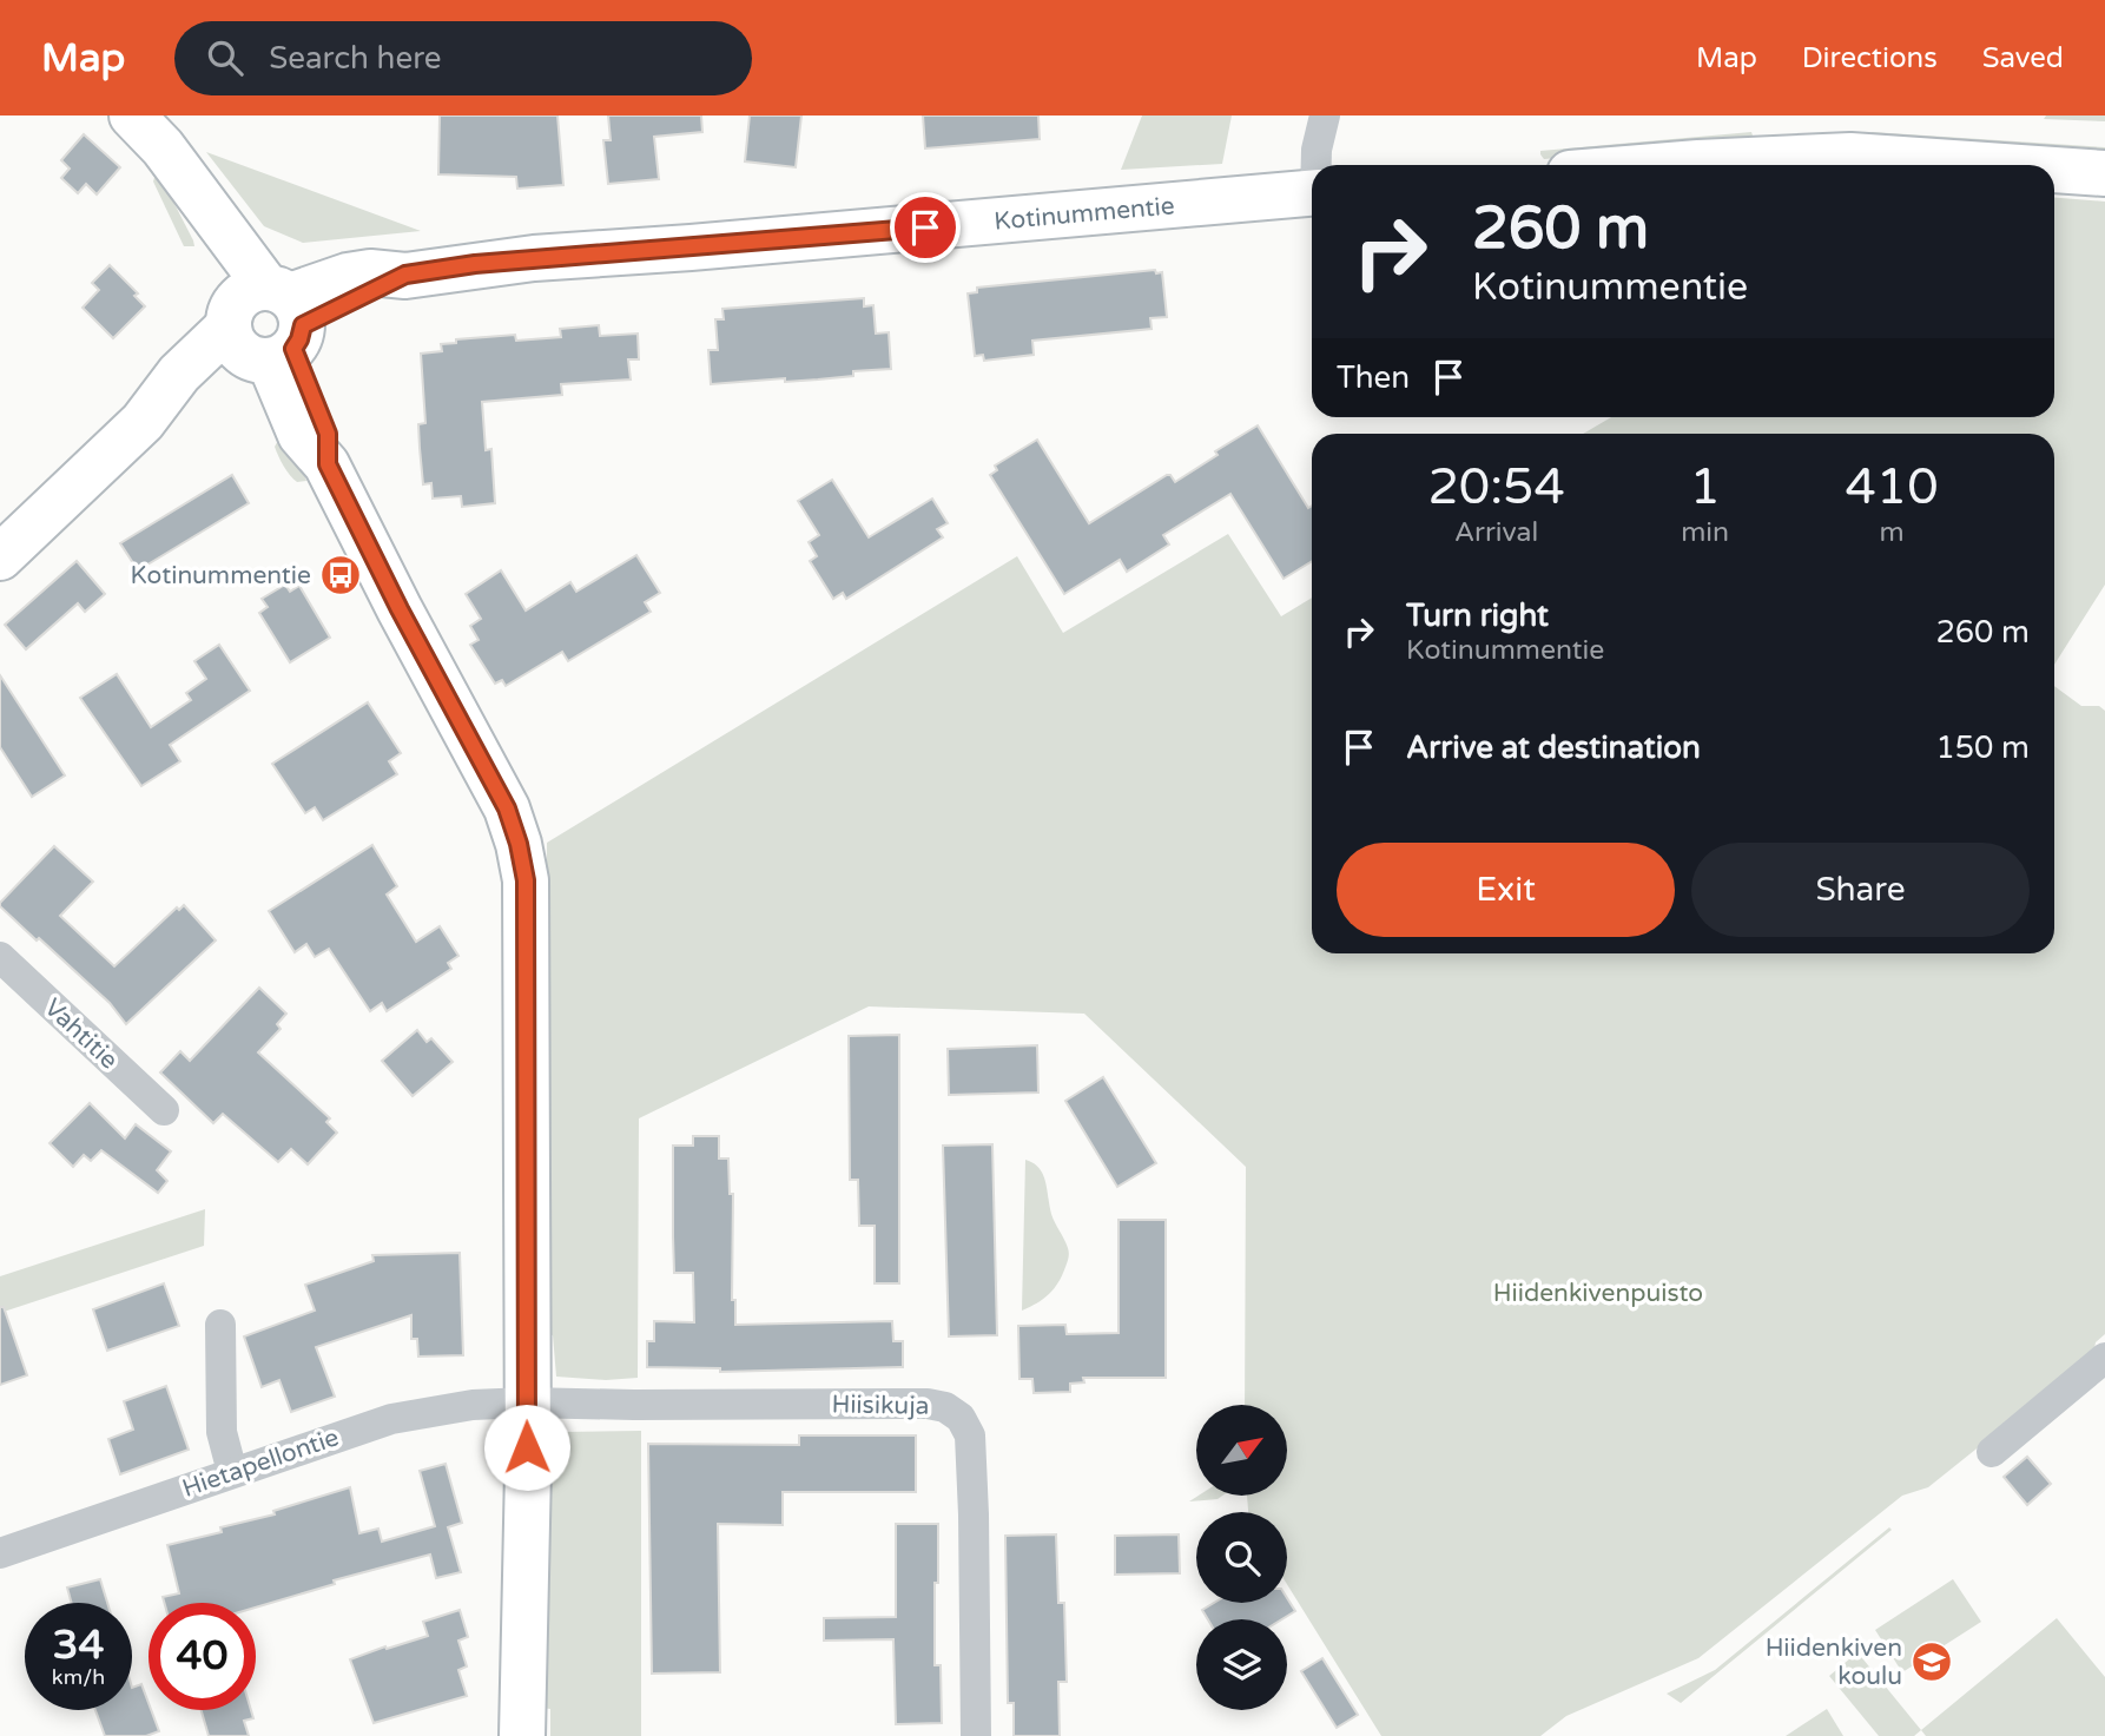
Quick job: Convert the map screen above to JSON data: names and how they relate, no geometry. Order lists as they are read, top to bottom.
{
  "streets": {
    "main road": ["Kotinummentie"],
    "street": ["Vahtitie", "Hiisikuja", "Hietapellontie"]
  },
  "crossings": [
    ["Hiisikuja", "Hietapellontie"]
  ],
  "parks": ["Hiidenkivenpuisto"],
  "places": {
    "bus stop": ["Kotinummentie"],
    "school or university": ["Hiidenkiven koulu"]
  },
  "north": "top right",
  "page": {
    "header": "Map",
    "search": "Search here",
    "nav": ["Map", "Directions", "Saved"],
    "turn": ["260 m", "Kotinummentie"],
    "then": "Then",
    "eta": [
      "20:54",
      "Arrival",
      "1",
      "min",
      "410",
      "m"
    ],
    "list": [
      {
        "name": "Turn right",
        "note": "Kotinummentie",
        "value": "260 m"
      },
      {
        "name": "Arrive at destination",
        "value": "150 m"
      }
    ],
    "buttons": ["Exit", "Share"],
    "speed": "34 km/h",
    "limit": "40"
  }
}
